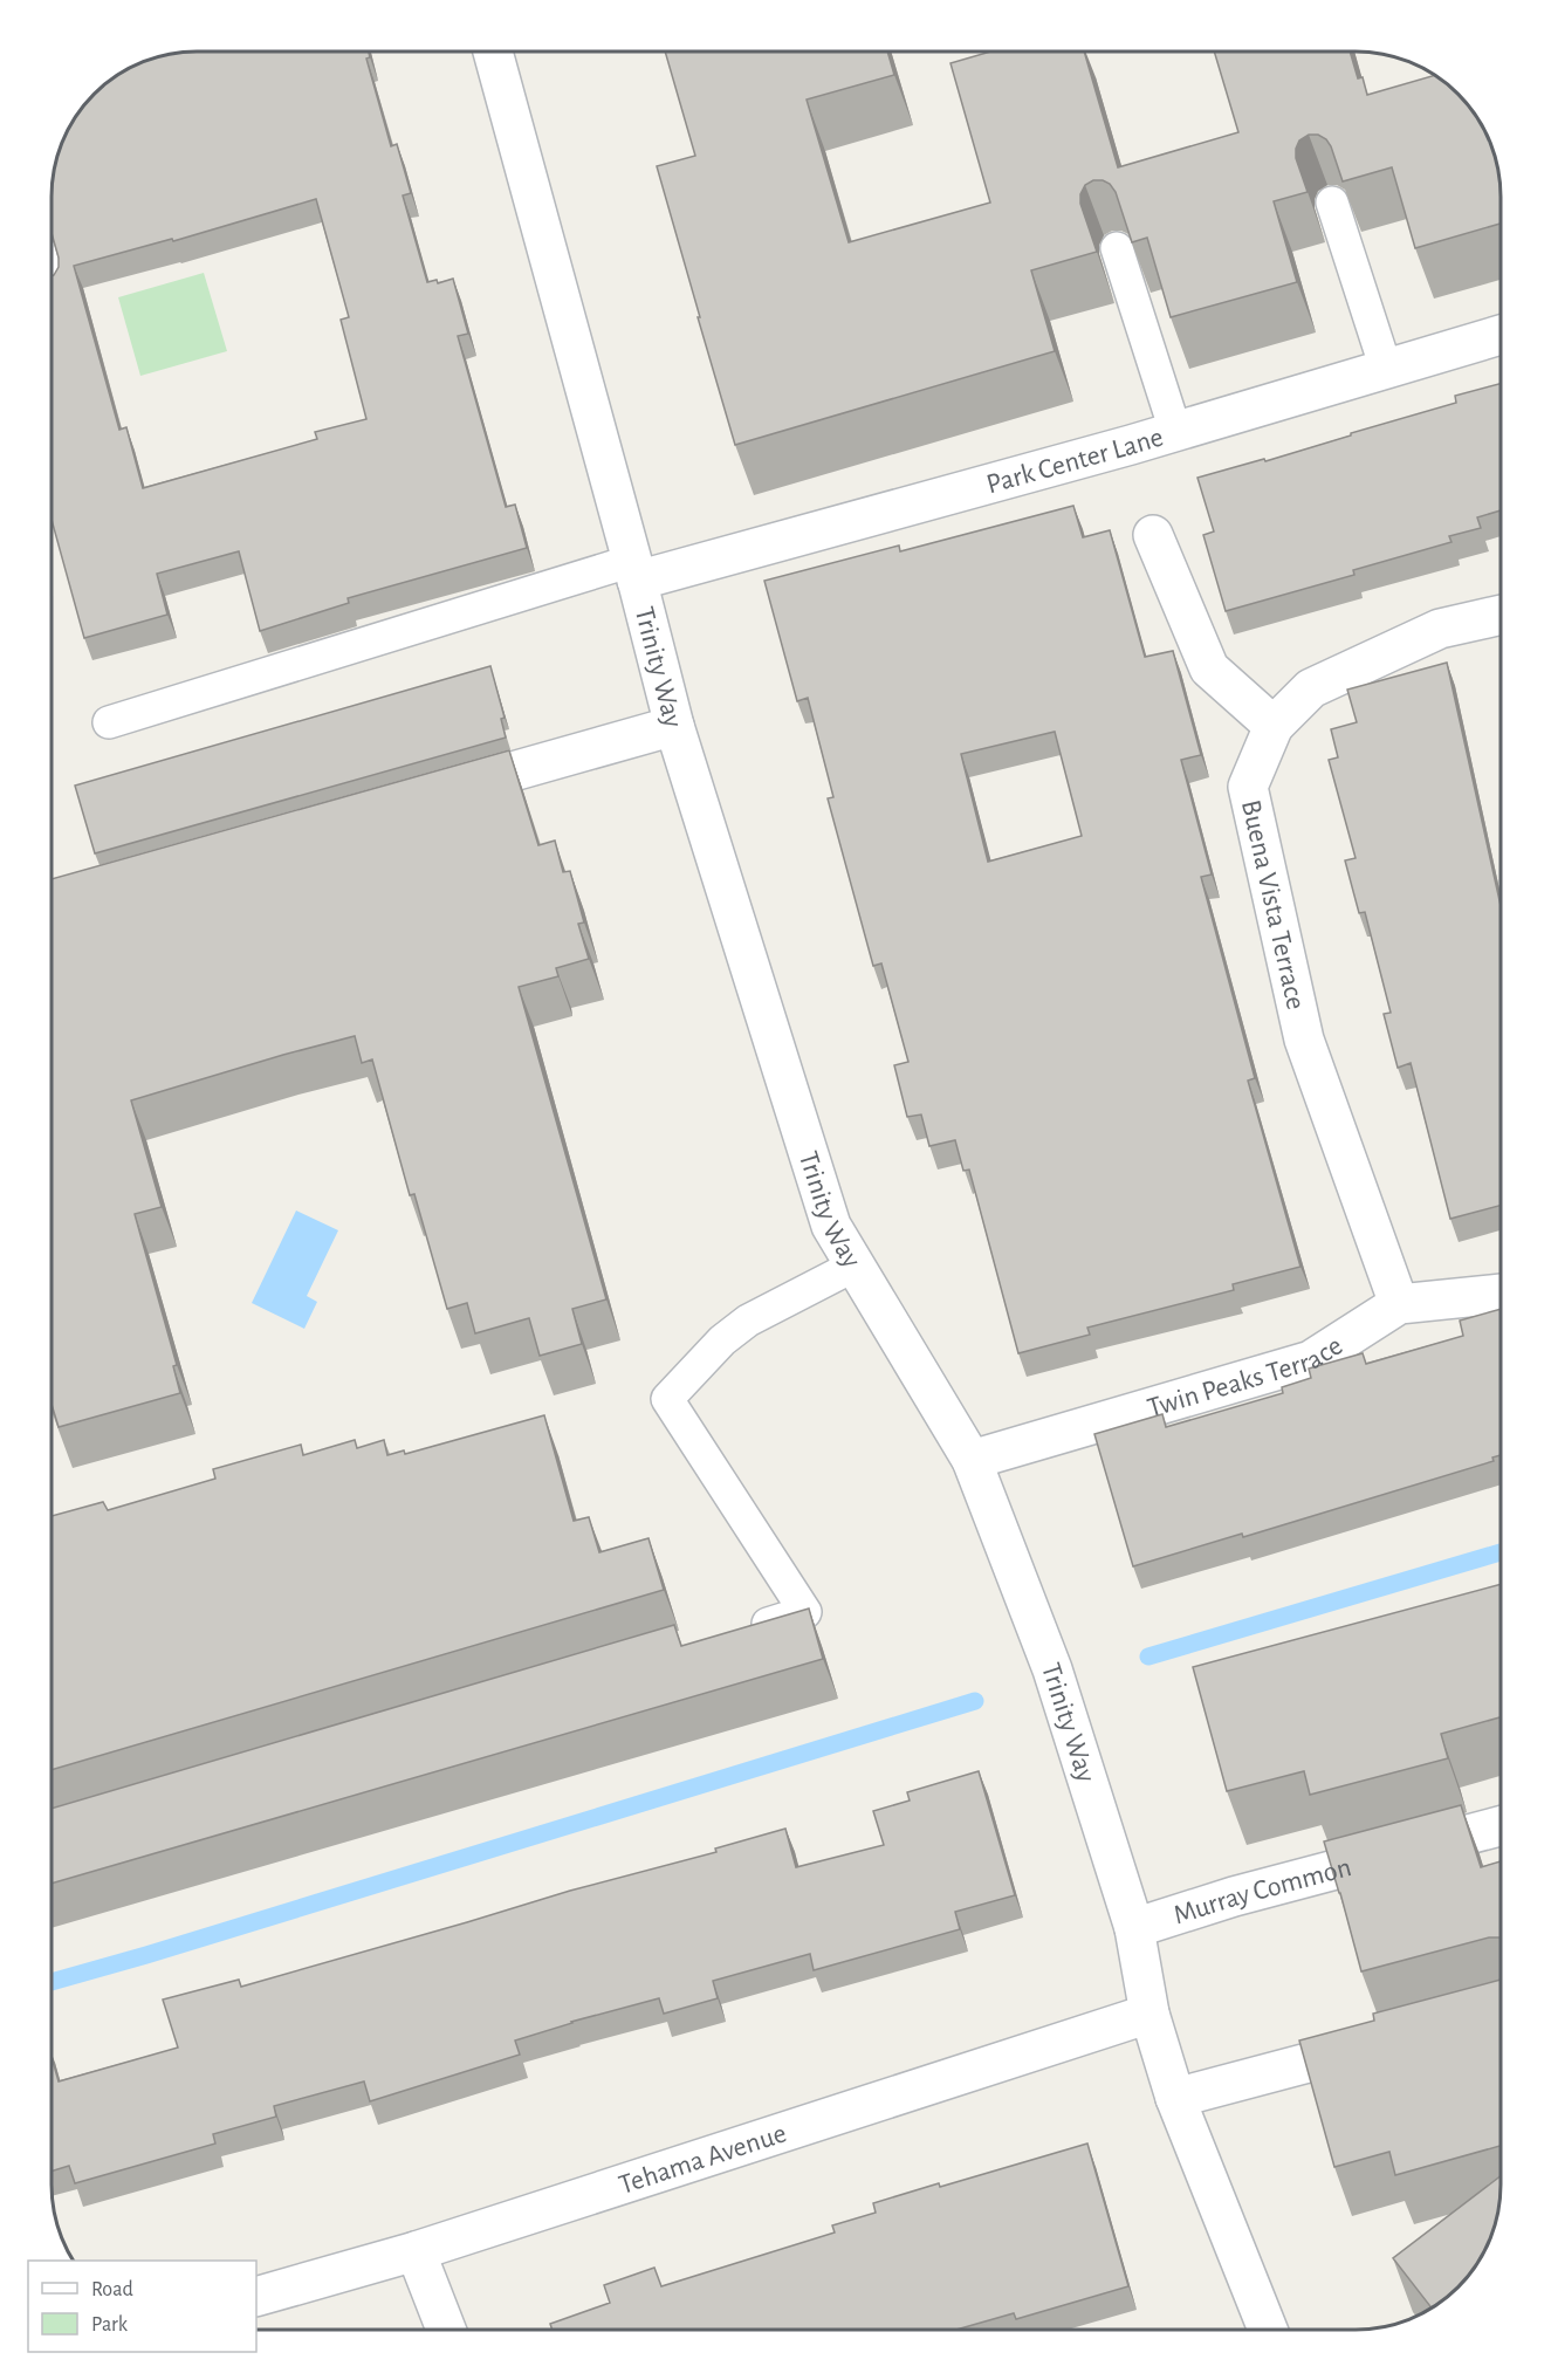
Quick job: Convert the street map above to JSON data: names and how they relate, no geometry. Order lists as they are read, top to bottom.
{
  "streets": {
    "street": [
      "Park Center Lane",
      "Trinity Way",
      "Buena Vista Terrace",
      "Twin Peaks Terrace",
      "Murray Common",
      "Tehama Avenue"
    ]
  },
  "crossings": [
    ["Park Center Lane", "Trinity Way"],
    ["Trinity Way", "Twin Peaks Terrace"],
    ["Trinity Way", "Murray Common"],
    ["Trinity Way", "Tehama Avenue"],
    ["Buena Vista Terrace", "Twin Peaks Terrace"]
  ],
  "legend": ["Road", "Park"]
}
